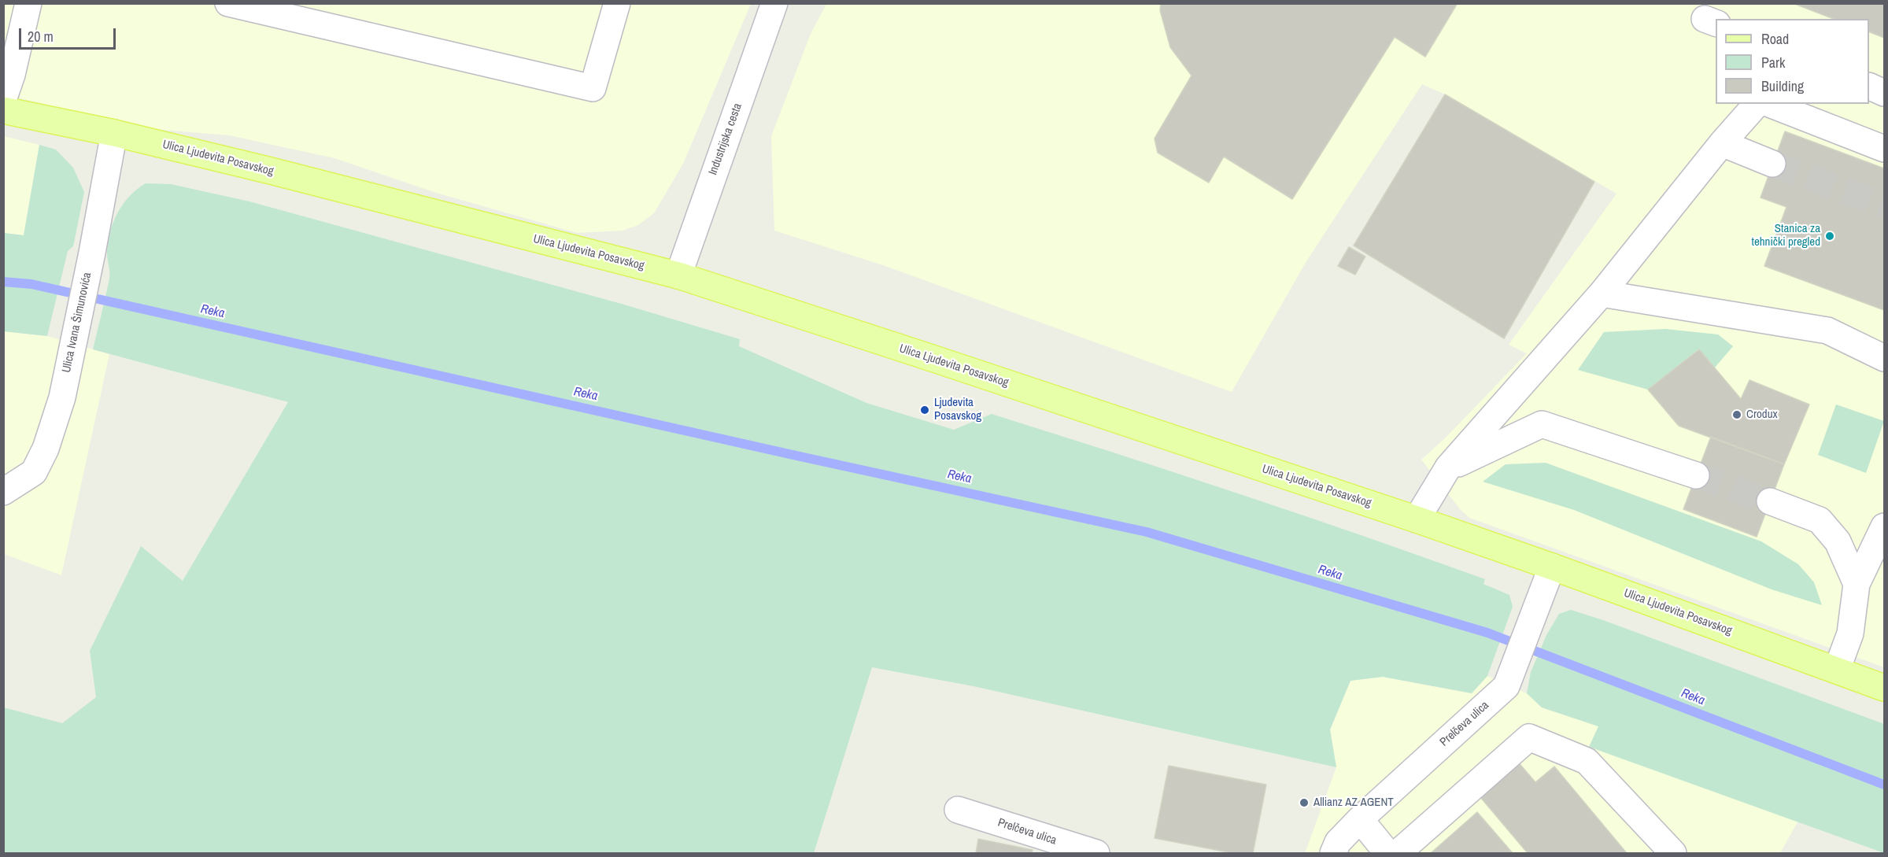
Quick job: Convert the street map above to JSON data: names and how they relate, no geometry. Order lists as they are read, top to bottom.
{
  "streets": {
    "main road": ["Ulica Ljudevita Posavskog"],
    "street": ["Industrijska cesta", "Ulica Ivana Šimunovića", "Prelčeva ulica"]
  },
  "crossings": [
    ["Industrijska cesta", "Ulica Ljudevita Posavskog"],
    ["Ulica Ljudevita Posavskog", "Ulica Ivana Šimunovića"],
    ["Ulica Ljudevita Posavskog", "Prelčeva ulica"]
  ],
  "water": ["Reka"],
  "places": [
    "Stanica za tehnički pregled",
    "Ljudevita Posavskog",
    "Crodux",
    "Allianz AZ AGENT"
  ],
  "legend": ["Road", "Park", "Building"],
  "scale_bar": "20 m"
}
